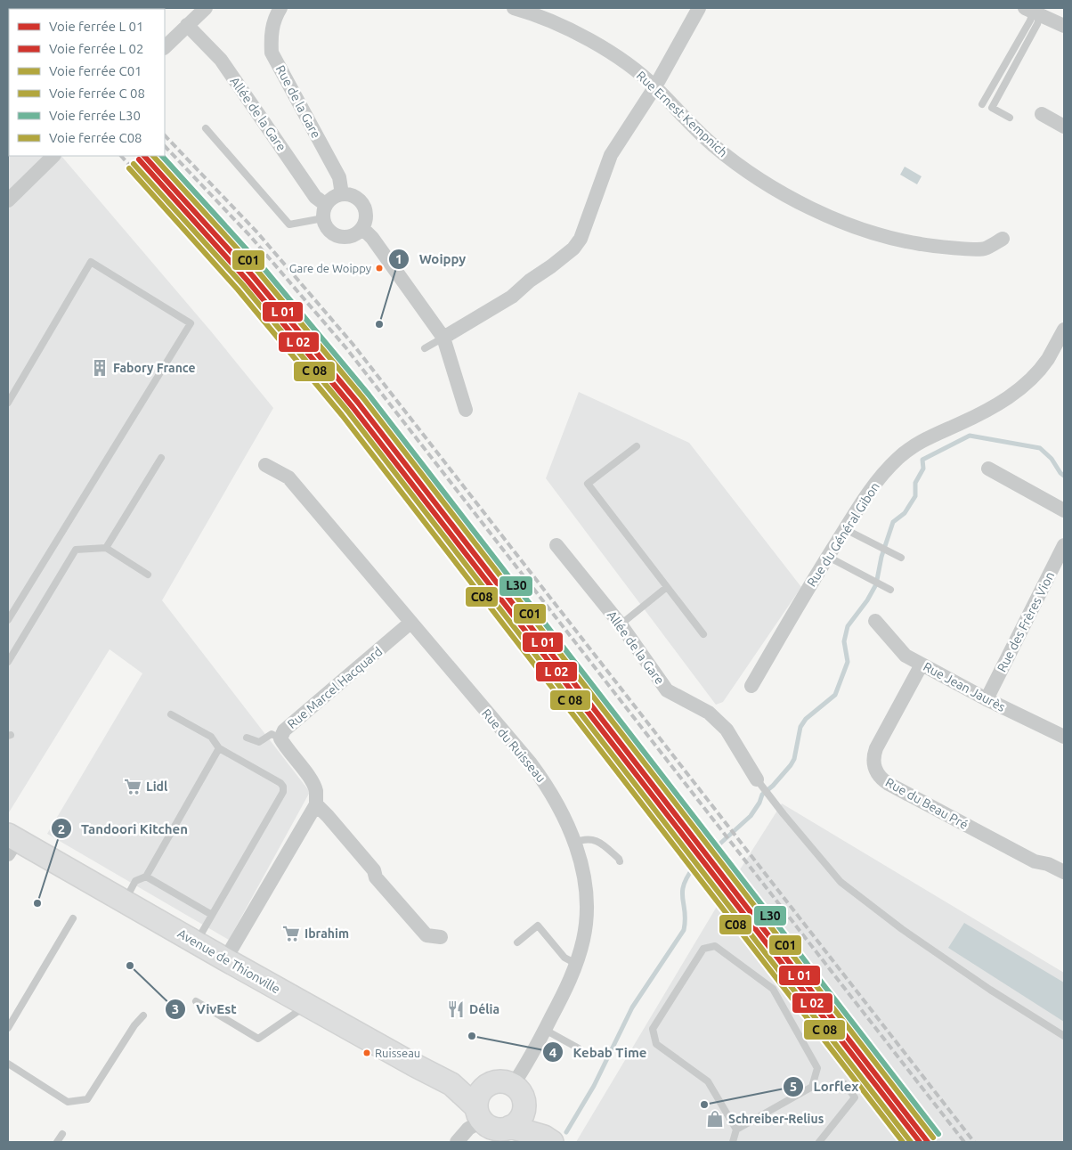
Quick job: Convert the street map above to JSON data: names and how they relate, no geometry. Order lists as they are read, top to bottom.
{
  "streets": {
    "main road": ["Avenue de Thionville"],
    "street": [
      "Rue de la Gare",
      "Allée de la Gare",
      "Rue Ernest Kempnich",
      "Rue du Général Gibon",
      "Rue des Frères Vion",
      "Rue Jean Jaurès",
      "Rue Marcel Hacquard",
      "Rue du Ruisseau",
      "Rue du Beau Pré"
    ]
  },
  "crossings": [
    ["Rue de la Gare", "Allée de la Gare"],
    ["Rue des Frères Vion", "Rue Jean Jaurès"],
    ["Rue Jean Jaurès", "Rue du Beau Pré"],
    ["Rue Marcel Hacquard", "Rue du Ruisseau"],
    ["Rue du Ruisseau", "Avenue de Thionville"]
  ],
  "places": {
    "other": [
      "Gare de Woippy",
      "Woippy",
      "Tandoori Kitchen",
      "VivEst",
      "Kebab Time",
      "Ruisseau",
      "Lorflex"
    ],
    "building": ["Fabory France"],
    "supermarket": ["Lidl", "Ibrahim"],
    "restaurant": ["Délia"],
    "shop": ["Schreiber-Relius"]
  },
  "lines": ["rail line C01", "rail line L30", "rail line C08"],
  "legend": [
    "Voie ferrée L 01",
    "Voie ferrée L 02",
    "Voie ferrée C01",
    "Voie ferrée C 08",
    "Voie ferrée L30",
    "Voie ferrée C08"
  ]
}
